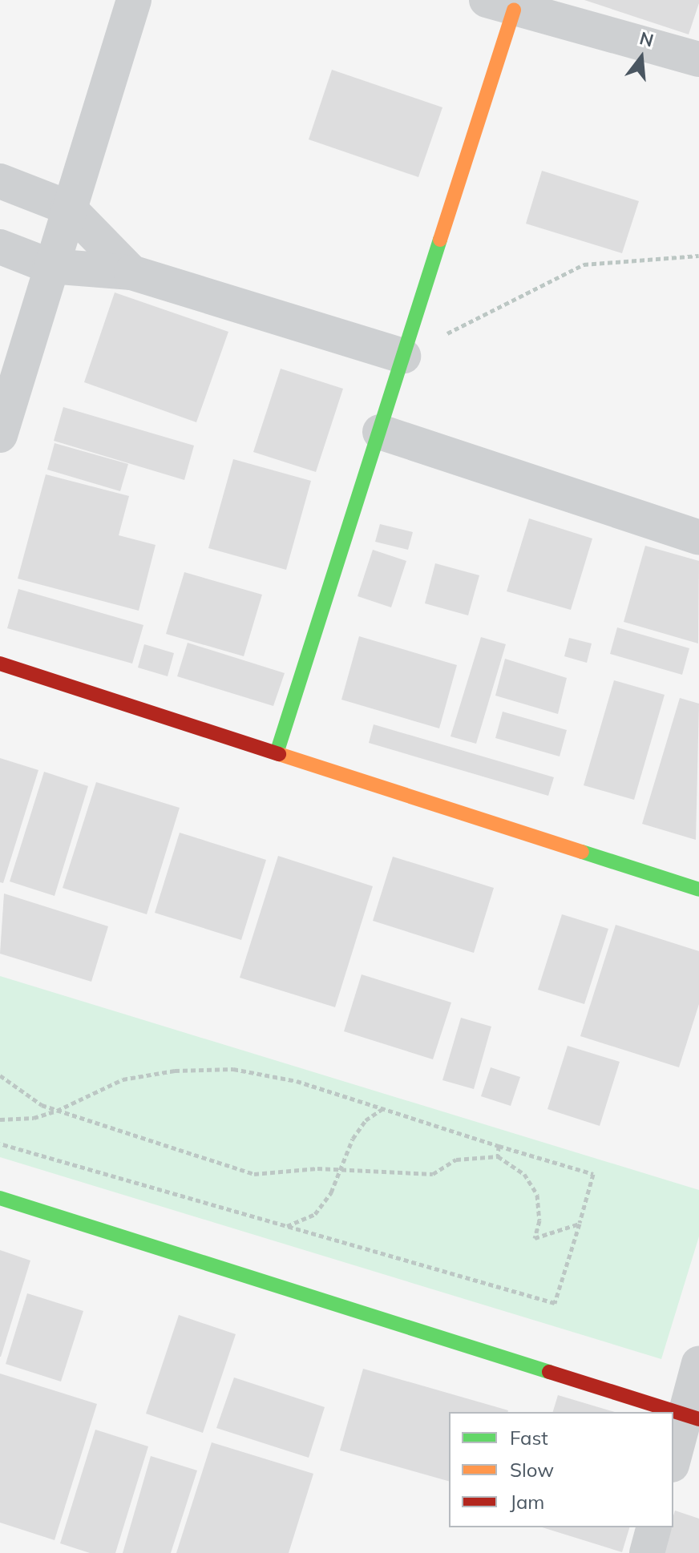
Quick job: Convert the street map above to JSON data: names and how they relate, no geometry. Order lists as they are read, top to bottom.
{
  "legend": ["Fast", "Slow", "Jam"],
  "north": "top"
}
